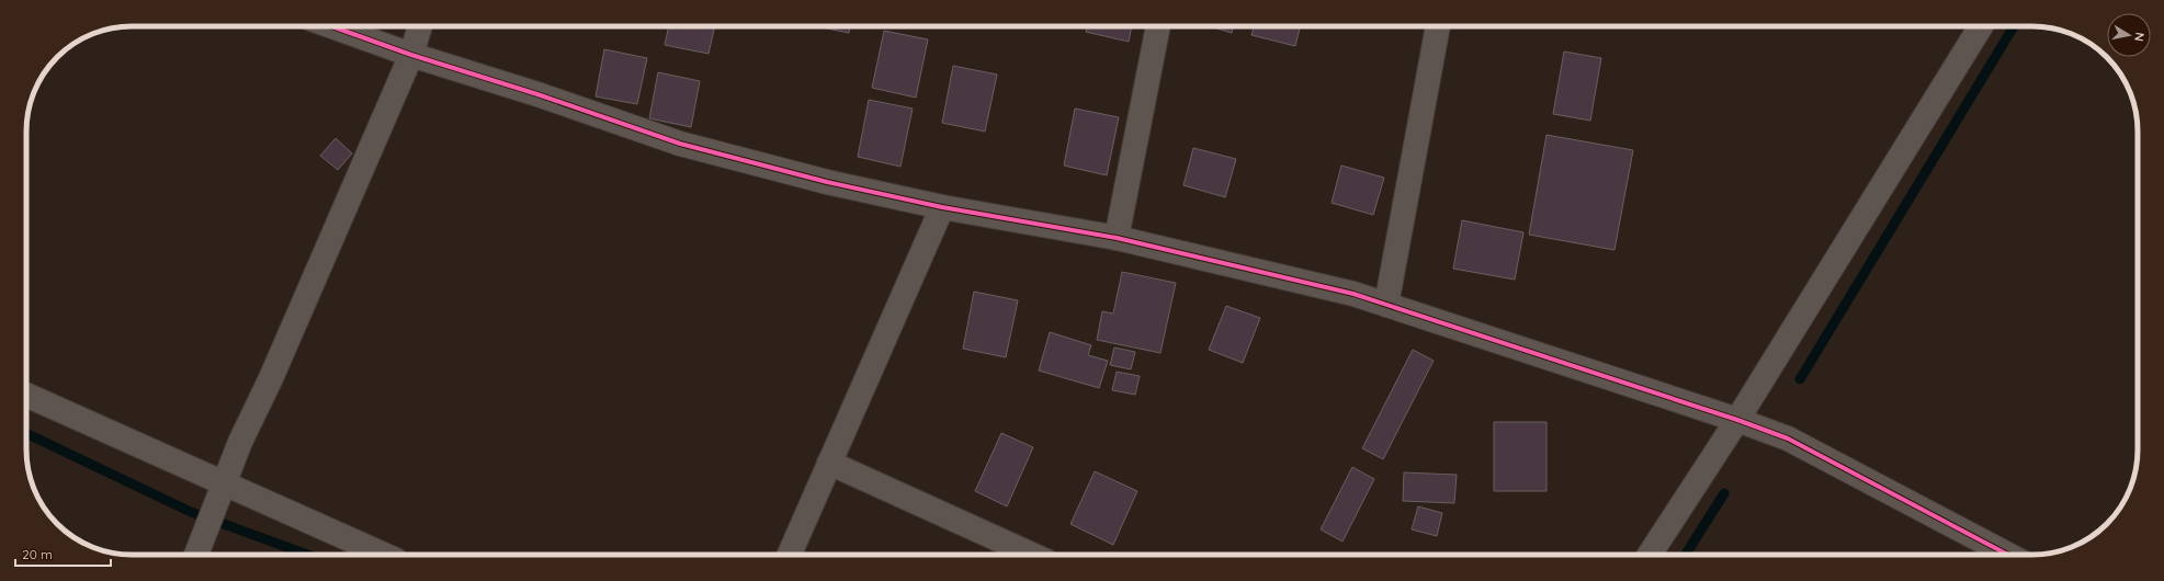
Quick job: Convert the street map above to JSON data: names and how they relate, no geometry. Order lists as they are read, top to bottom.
{
  "scale_bar": "20 m",
  "north": "right"
}
